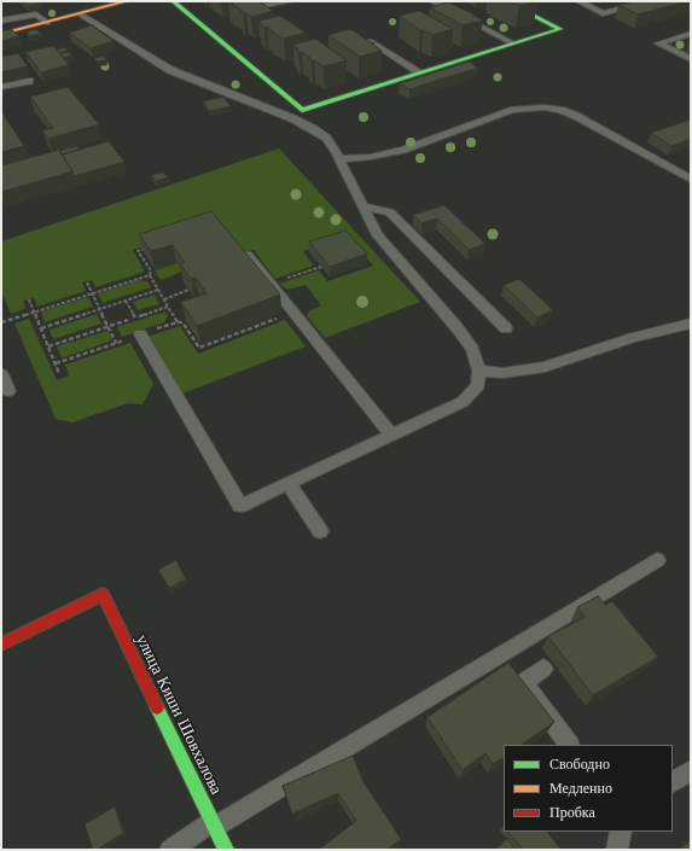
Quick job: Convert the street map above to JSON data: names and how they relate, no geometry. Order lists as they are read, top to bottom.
{
  "streets": {
    "street": ["улица Киши Шовхалова"]
  },
  "legend": ["Свободно", "Медленно", "Пробка"]
}
